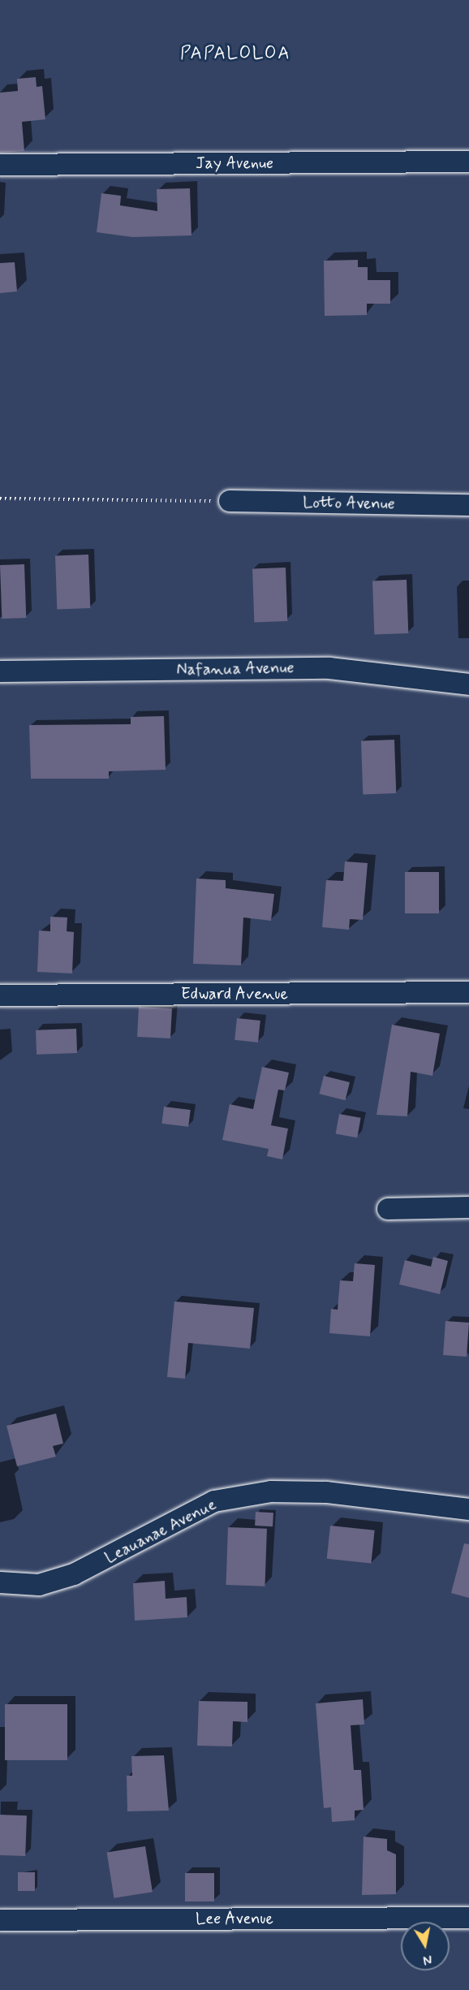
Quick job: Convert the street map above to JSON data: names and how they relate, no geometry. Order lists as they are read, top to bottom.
{
  "streets": {
    "street": [
      "Jay Avenue",
      "Lotto Avenue",
      "Nafanua Avenue",
      "Edward Avenue",
      "Leauanae Avenue",
      "Lee Avenue"
    ]
  },
  "districts": ["PAPALOLOA"],
  "north": "bottom"
}
